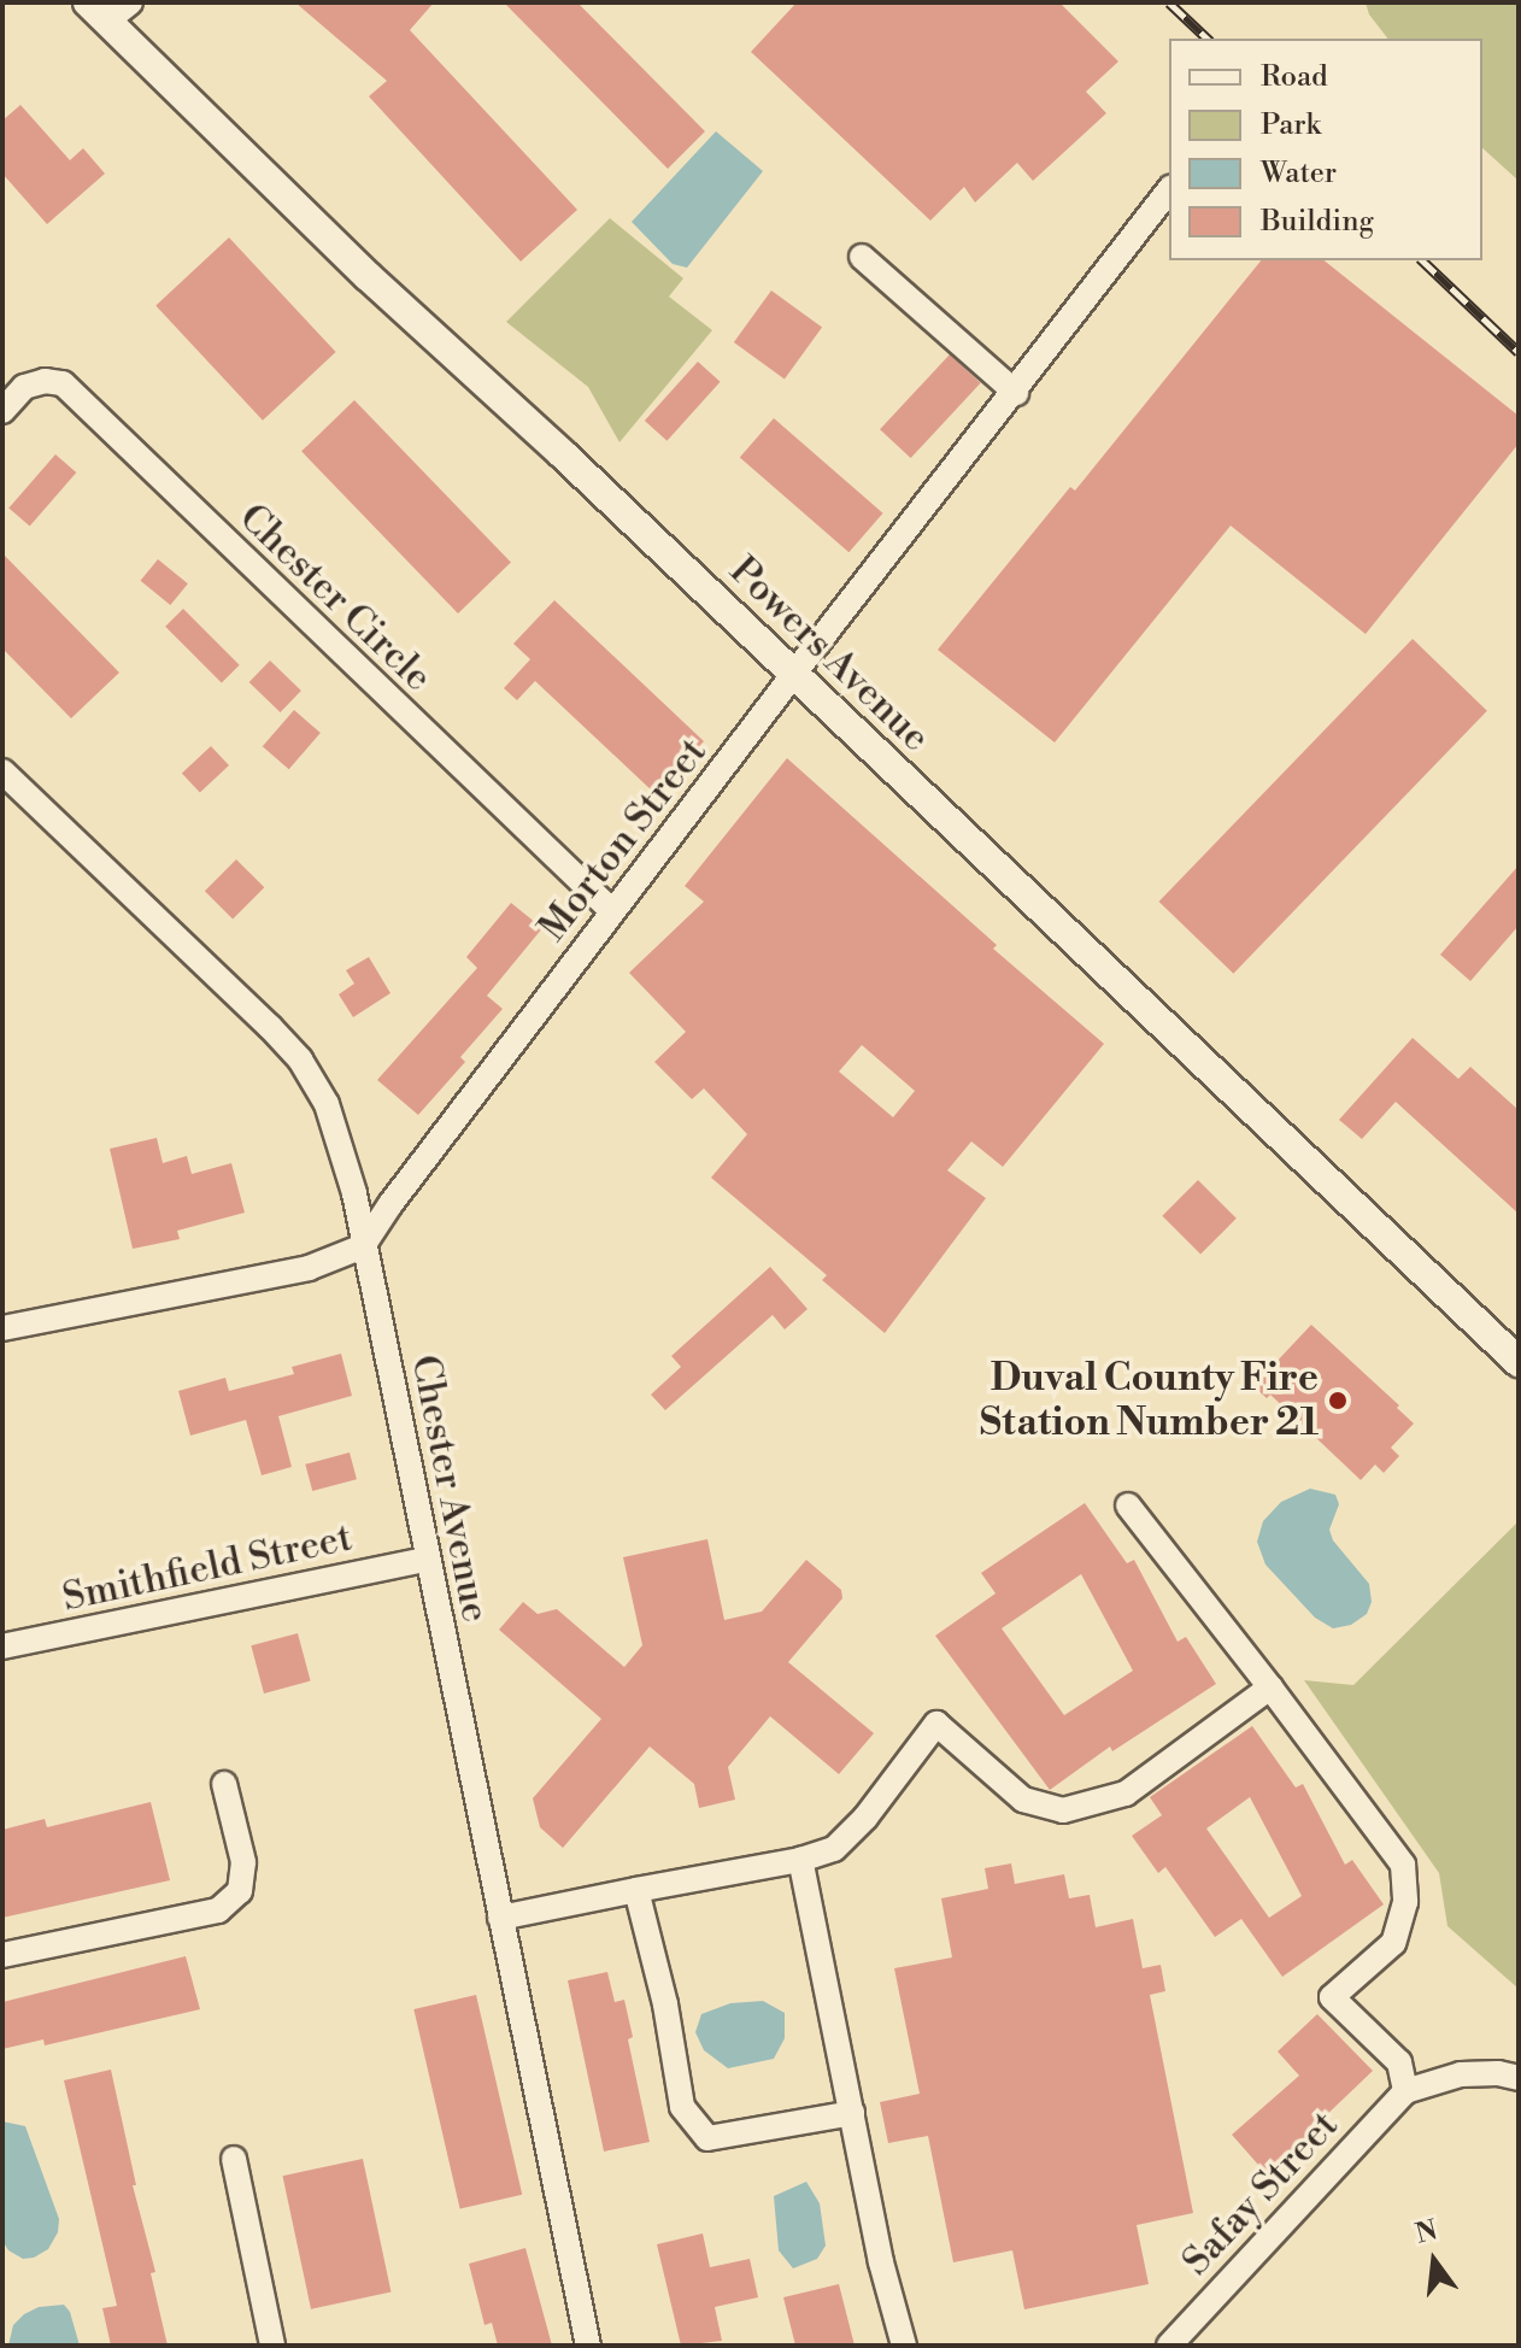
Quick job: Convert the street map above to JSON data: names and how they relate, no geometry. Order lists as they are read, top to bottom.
{
  "streets": {
    "street": [
      "Chester Circle",
      "Powers Avenue",
      "Morton Street",
      "Chester Avenue",
      "Smithfield Street",
      "Safay Street"
    ]
  },
  "crossings": [
    ["Chester Circle", "Morton Street"],
    ["Powers Avenue", "Morton Street"],
    ["Morton Street", "Chester Avenue"],
    ["Chester Avenue", "Smithfield Street"]
  ],
  "places": ["Duval County Fire Station Number 21"],
  "legend": [
    "Road",
    "Park",
    "Water",
    "Building"
  ],
  "north": "top"
}
